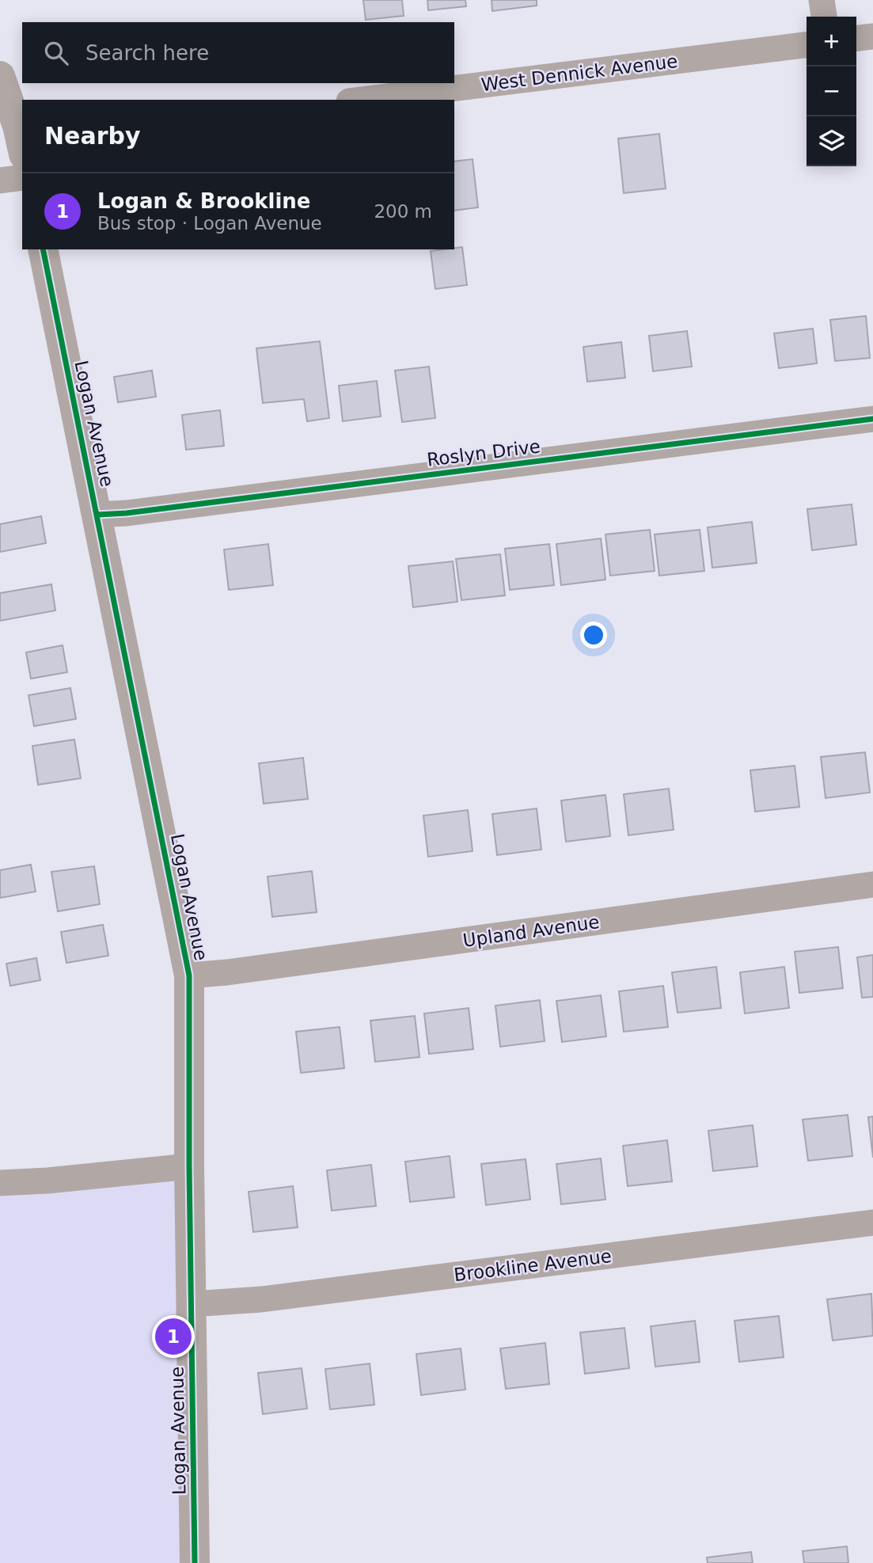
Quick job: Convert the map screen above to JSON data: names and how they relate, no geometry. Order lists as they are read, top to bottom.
{
  "streets": {
    "street": [
      "West Dennick Avenue",
      "Logan Avenue",
      "Roslyn Drive",
      "Upland Avenue",
      "Brookline Avenue"
    ]
  },
  "crossings": [
    ["Logan Avenue", "Roslyn Drive"],
    ["Logan Avenue", "Upland Avenue"],
    ["Logan Avenue", "Brookline Avenue"]
  ],
  "page": {
    "map_buttons": ["+", "−"],
    "search": "Search here",
    "heading": "Nearby",
    "list": [
      {
        "mark": "1",
        "name": "Logan & Brookline",
        "note": "Bus stop · Logan Avenue",
        "value": "200 m"
      }
    ],
    "pins": "1"
  }
}
